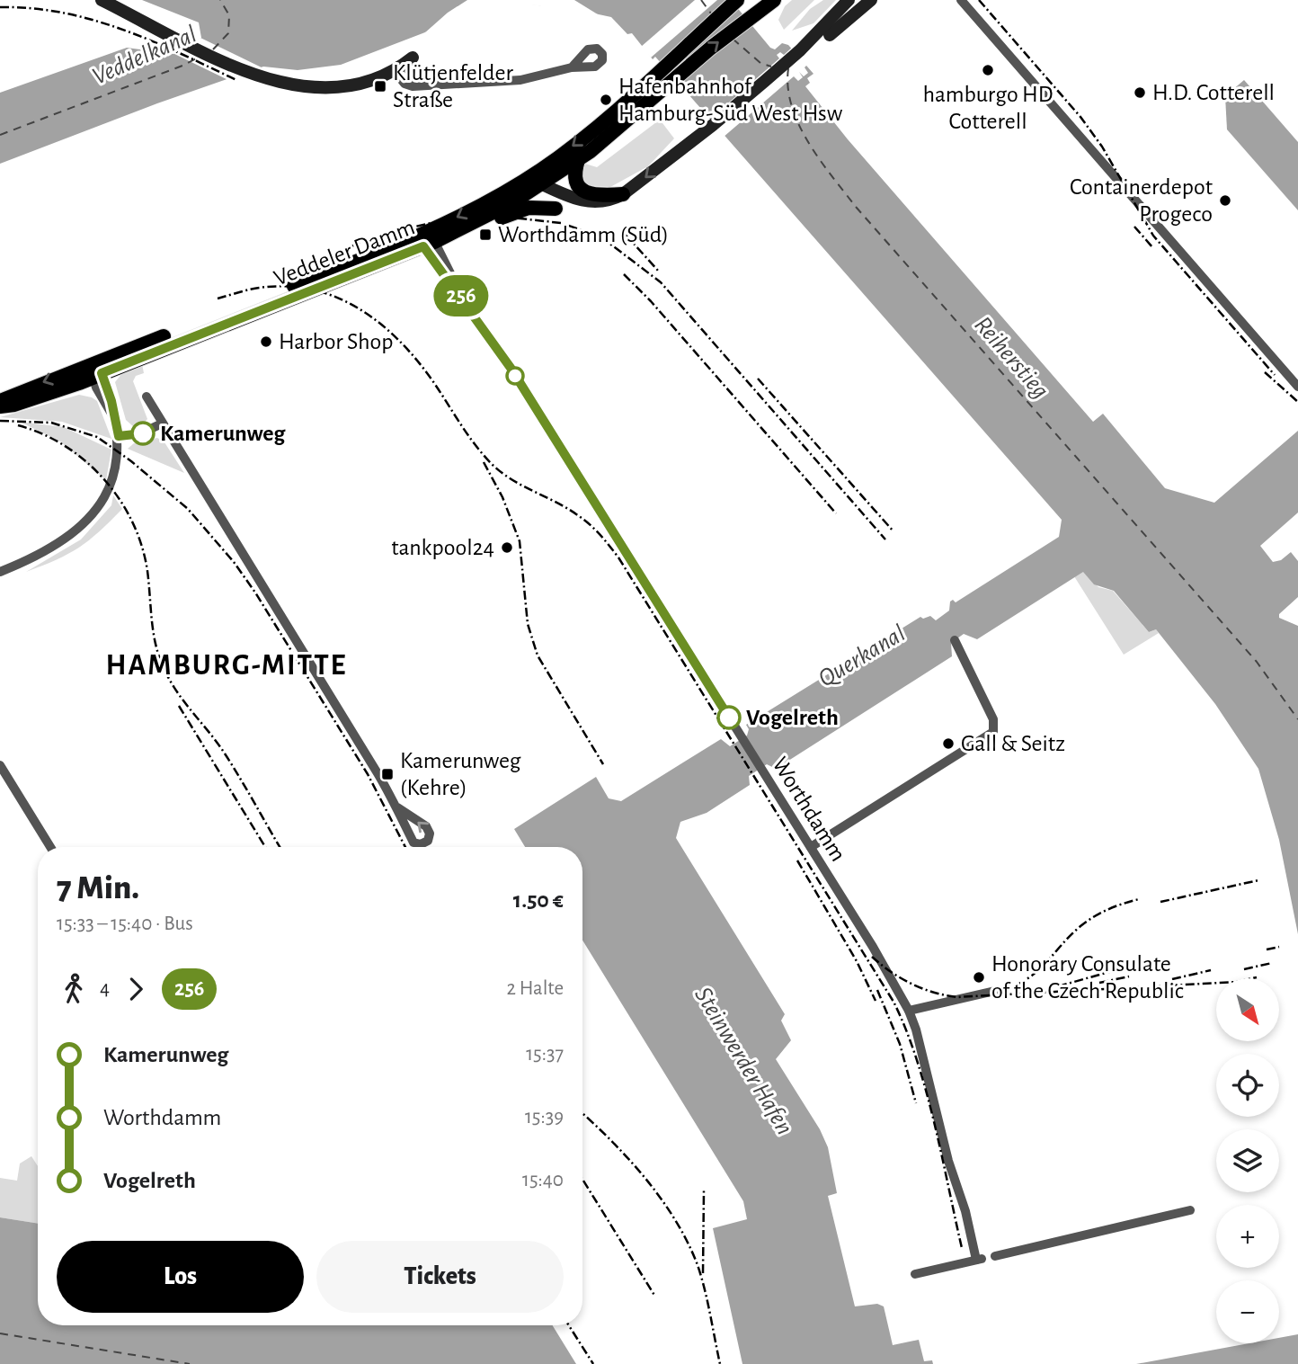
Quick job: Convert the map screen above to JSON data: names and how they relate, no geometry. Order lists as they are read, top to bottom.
{
  "streets": {
    "main road": ["Veddeler Damm"],
    "street": ["Worthdamm"]
  },
  "crossings": [
    ["Veddeler Damm", "Worthdamm"]
  ],
  "districts": ["HAMBURG-MITTE"],
  "water": [
    "Veddelkanal",
    "Reiherstieg",
    "Querkanal",
    "Steinwerder Hafen"
  ],
  "places": {
    "other": [
      "hamburgo HD Cotterell",
      "H.D. Cotterell",
      "Hafenbahnhof Hamburg-Süd West Hsw",
      "Containerdepot Progeco",
      "Harbor Shop",
      "Kamerunweg",
      "tankpool24",
      "Vogelreth",
      "Gall & Seitz",
      "Honorary Consulate of the Czech Republic"
    ],
    "transit": ["Klütjenfelder Straße", "Worthdamm (Süd)", "Kamerunweg (Kehre)"]
  },
  "lines": ["bus line 256"],
  "north": "bottom right",
  "page": {
    "on_map": "256",
    "heading": ["7 Min.", "15:33 – 15:40 · Bus", "1.50 €"],
    "legs": ["4", "256", "2 Halte"],
    "map_buttons": ["+", "−"],
    "list": [
      {
        "name": "Kamerunweg",
        "value": "15:37"
      },
      {
        "name": "Worthdamm",
        "value": "15:39"
      },
      {
        "name": "Vogelreth",
        "value": "15:40"
      }
    ],
    "buttons": ["Los", "Tickets"]
  }
}
